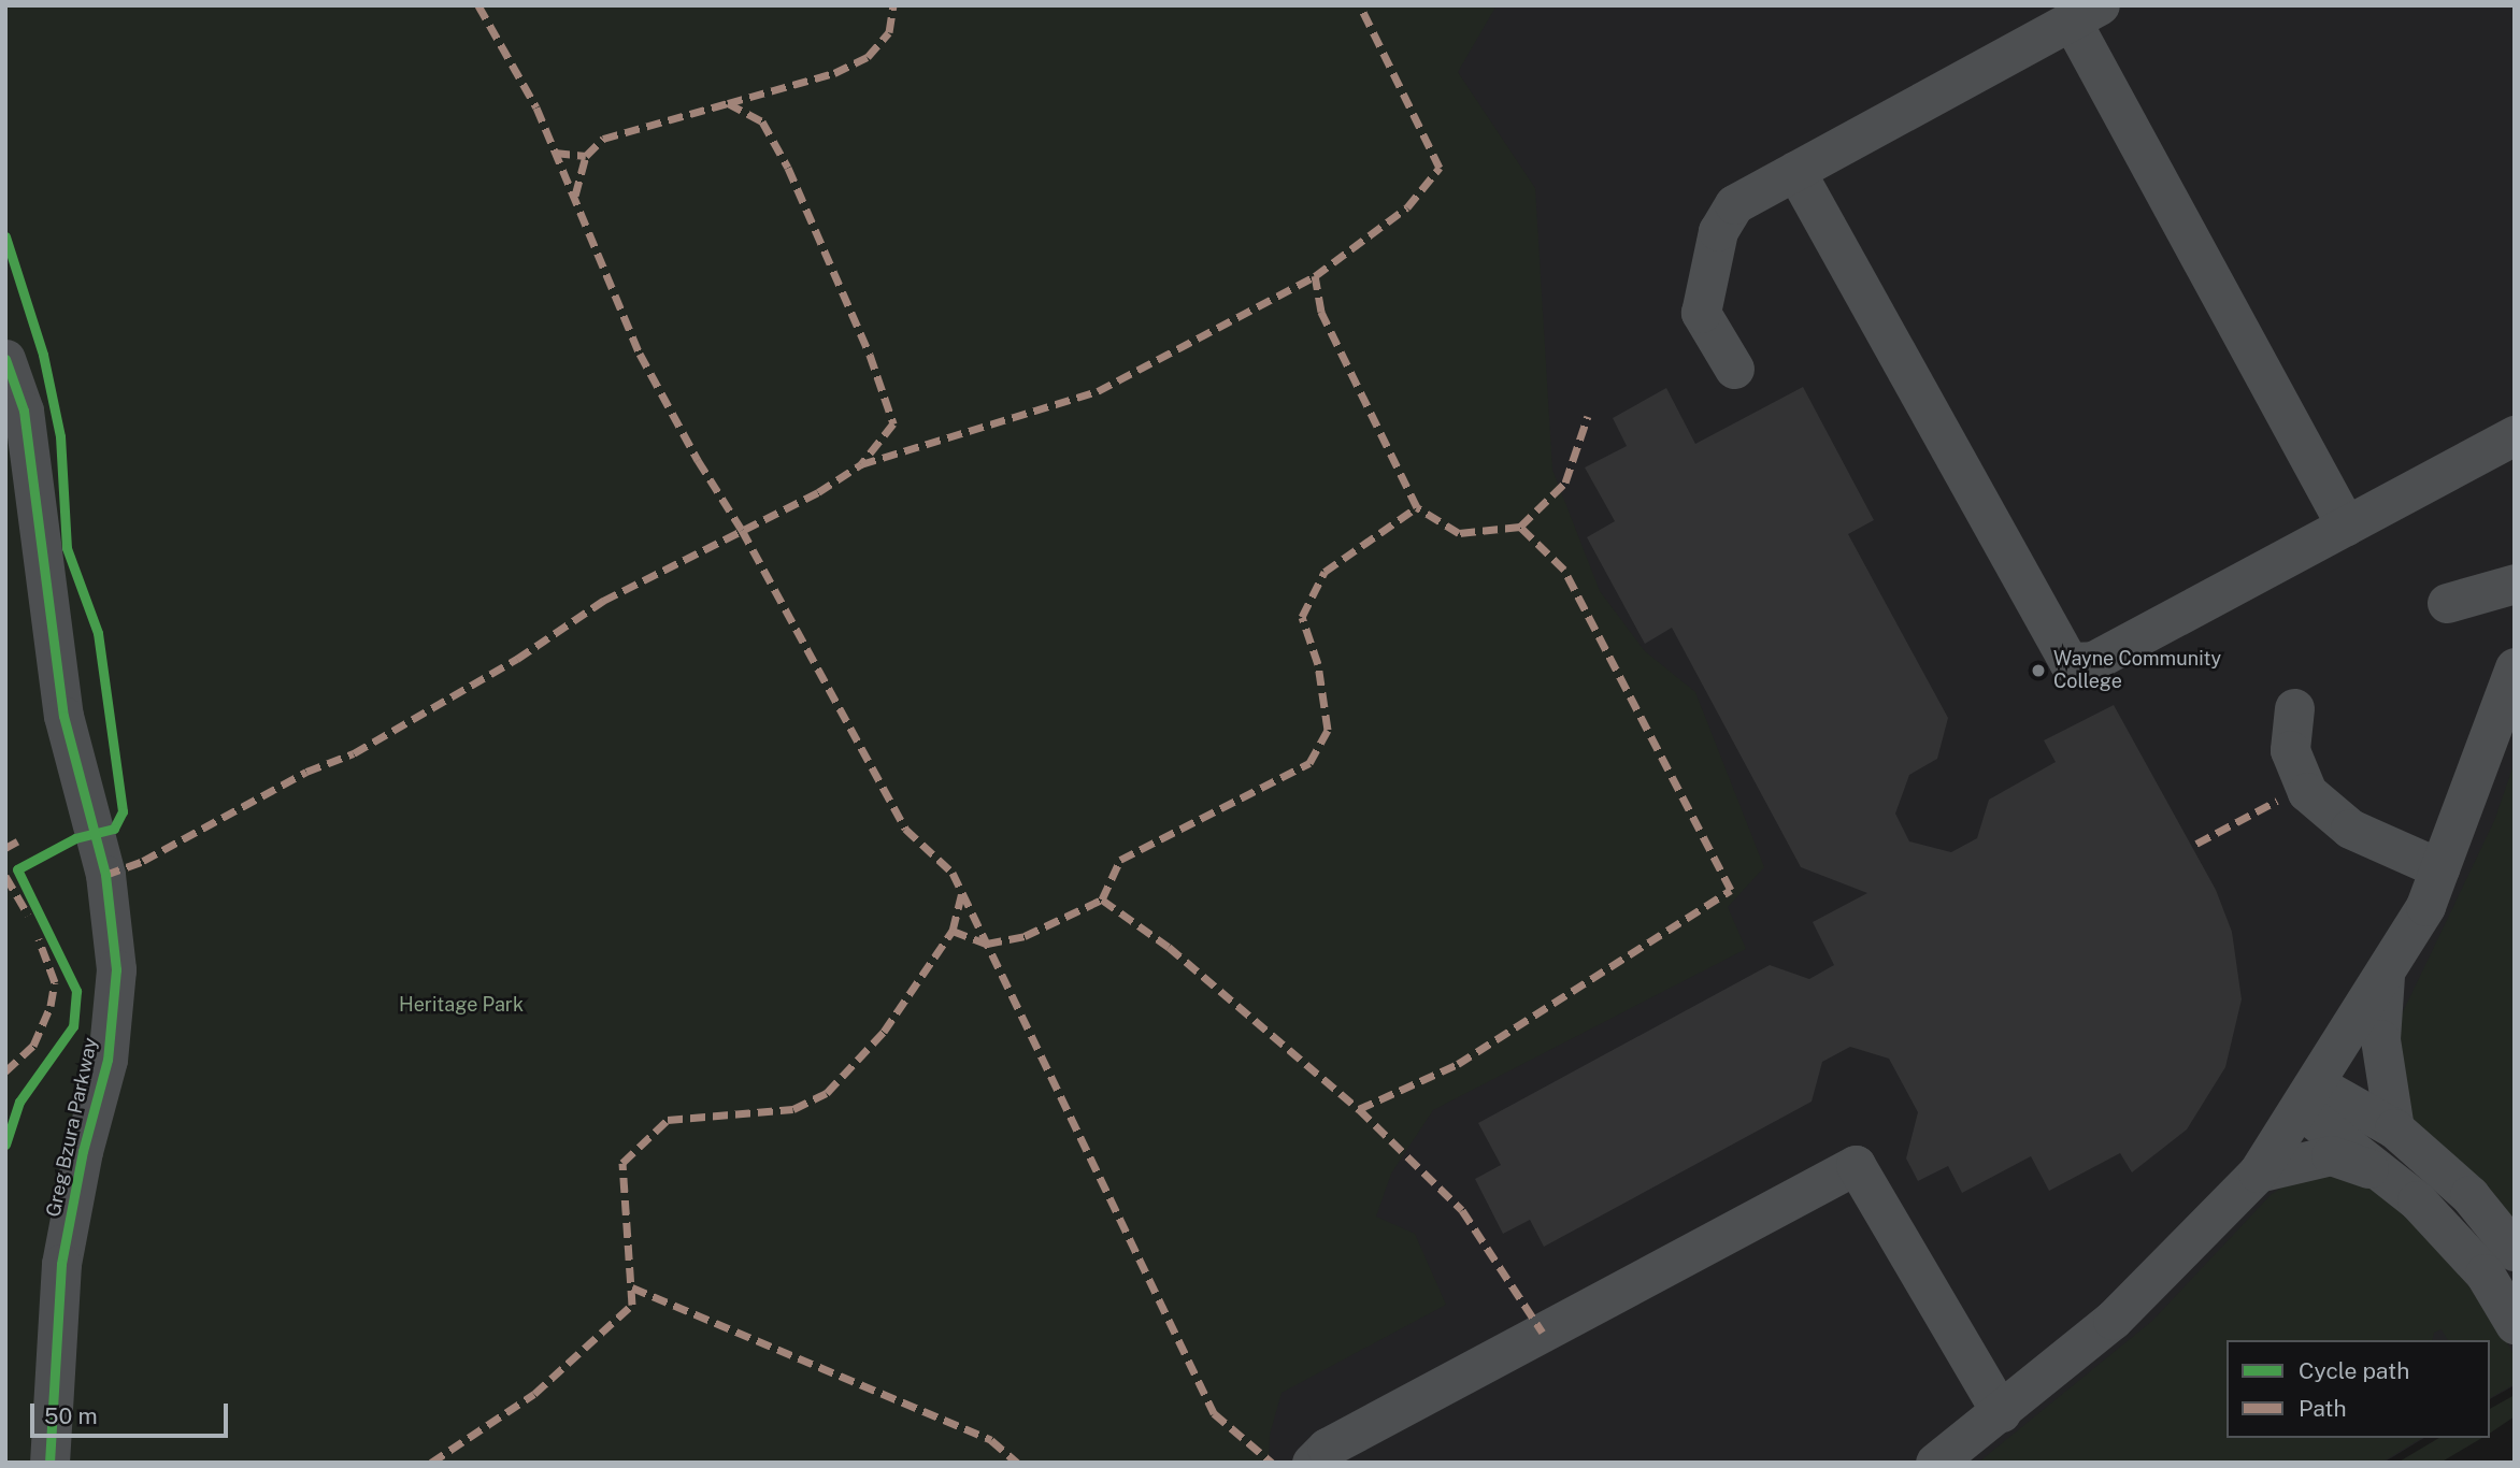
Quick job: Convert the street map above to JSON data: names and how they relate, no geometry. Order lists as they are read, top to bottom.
{
  "streets": {
    "street": ["Greg Bzura Parkway"]
  },
  "parks": ["Heritage Park"],
  "places": ["Wayne Community College"],
  "legend": ["Cycle path", "Path"],
  "scale_bar": "50 m"
}
